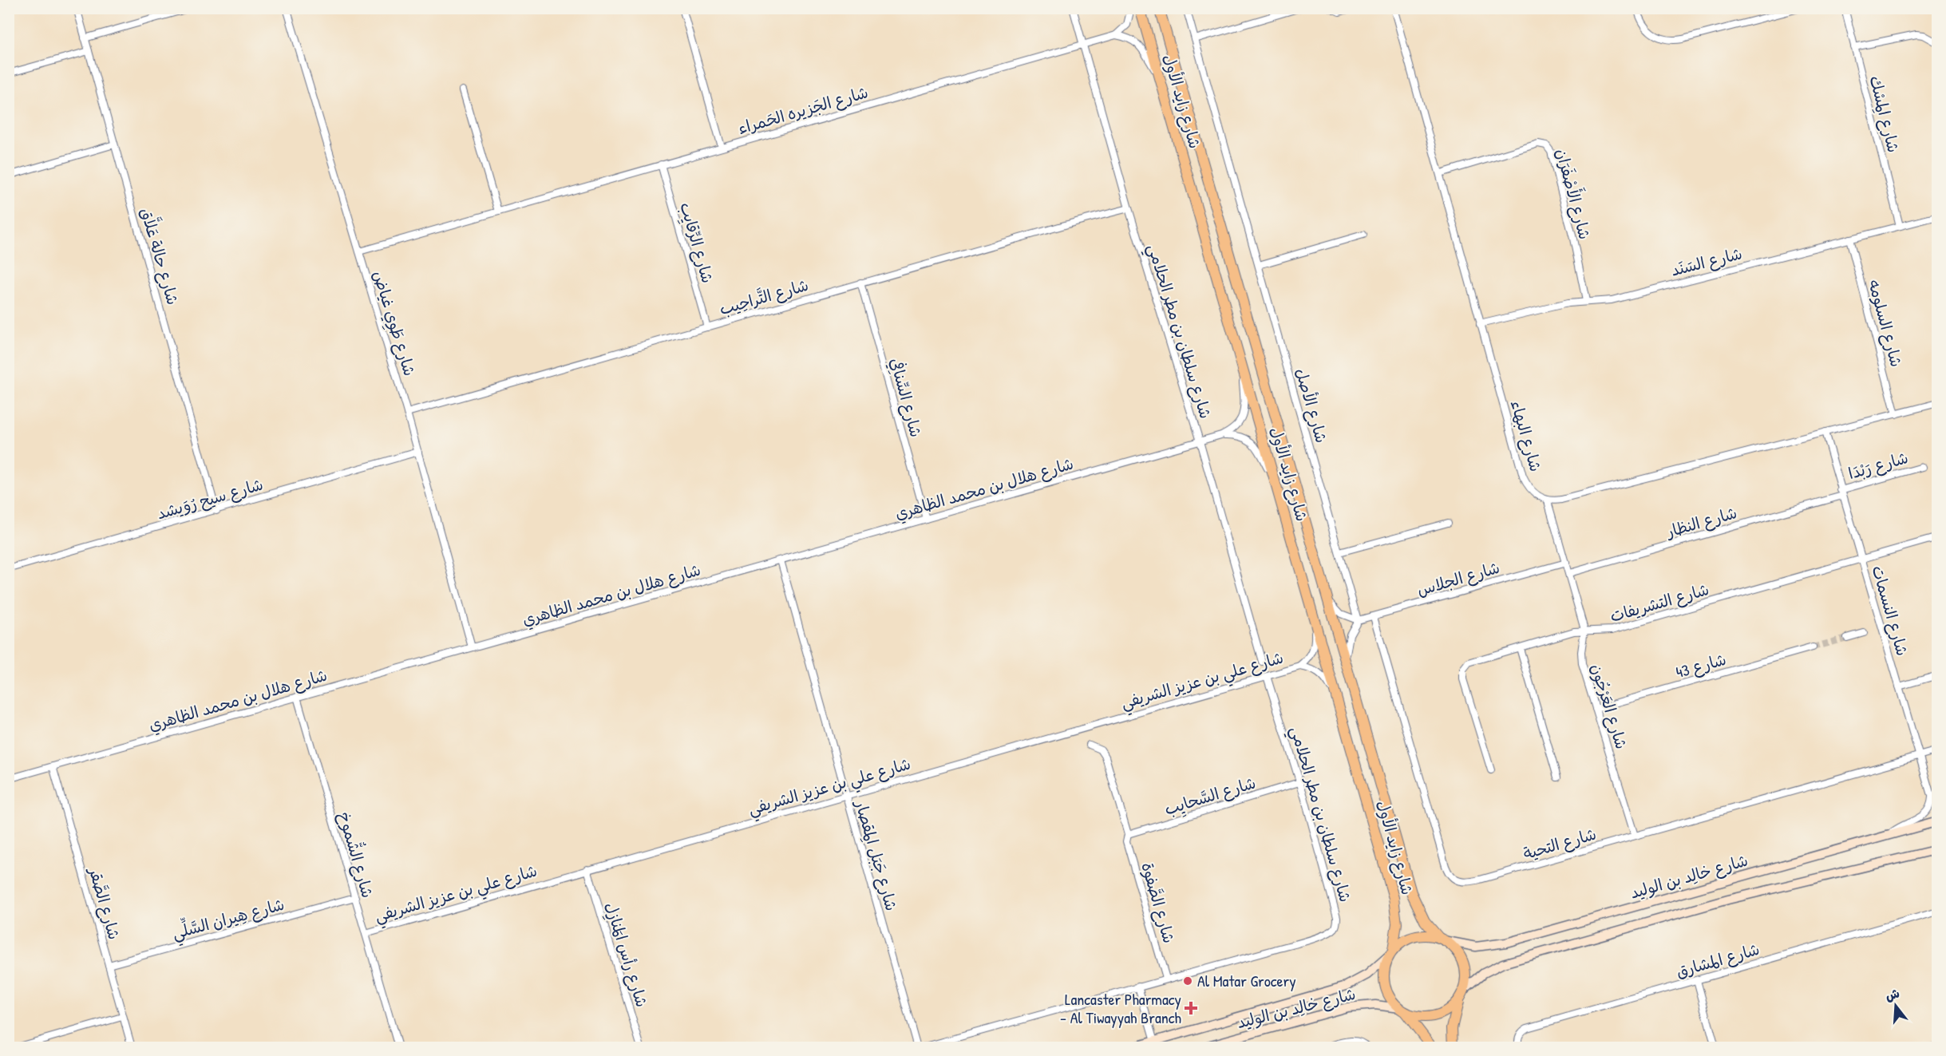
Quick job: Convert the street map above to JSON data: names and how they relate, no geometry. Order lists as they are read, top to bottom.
{
  "streets": {
    "main road": ["شارع زايد الأول"],
    "street": [
      "شارع الجَزيره الحَمراء",
      "شارع المِسْك",
      "شارع الأَصْفَرَان",
      "شارع الرِّقايِب",
      "شارع حالة عَلاَّق",
      "شارع السَنَد",
      "شارع التَّراحِيب",
      "شارع طَوِي غياض",
      "شارع السلومه",
      "شارع سلطان بن مطر الحلامي",
      "شارع السِّنافِي",
      "شارع الأصل",
      "شارع البهاء",
      "شارع رَبْدَا",
      "شارع هلال بن محمد الظاهري",
      "شارع سيح رُوَيشد",
      "شارع النظار",
      "شارع الجلاس",
      "شارع التشريفات",
      "شارع النسمات",
      "شارع 43",
      "شارع علي بن عزيز الشريفي",
      "شارع العَرْجُون",
      "شارع السَّحايِب",
      "شارع التحية",
      "شارع الشُّموخ",
      "شارع جَبَل المِقصار",
      "شارع خالِد بن الوليد",
      "شارع الصَّفوة",
      "شارع الصَّقر",
      "شارع هِيران السَّلِّي",
      "شارع رأس المَنازِل",
      "شارع المشارق"
    ]
  },
  "crossings": [
    ["شارع زايد الأول", "شارع هلال بن محمد الظاهري"],
    ["شارع زايد الأول", "شارع علي بن عزيز الشريفي"],
    ["شارع زايد الأول", "شارع خالِد بن الوليد"],
    ["شارع الجَزيره الحَمراء", "شارع الرِّقايِب"],
    ["شارع الجَزيره الحَمراء", "شارع طَوِي غياض"],
    ["شارع الجَزيره الحَمراء", "شارع سلطان بن مطر الحلامي"],
    ["شارع المِسْك", "شارع السَنَد"],
    ["شارع الأَصْفَرَان", "شارع السَنَد"],
    ["شارع الأَصْفَرَان", "شارع البهاء"],
    ["شارع الرِّقايِب", "شارع التَّراحِيب"],
    ["شارع حالة عَلاَّق", "شارع سيح رُوَيشد"],
    ["شارع السَنَد", "شارع السلومه"],
    ["شارع السَنَد", "شارع البهاء"],
    ["شارع التَّراحِيب", "شارع طَوِي غياض"],
    ["شارع التَّراحِيب", "شارع سلطان بن مطر الحلامي"],
    ["شارع التَّراحِيب", "شارع السِّنافِي"],
    ["شارع طَوِي غياض", "شارع هلال بن محمد الظاهري"],
    ["شارع طَوِي غياض", "شارع سيح رُوَيشد"],
    ["شارع سلطان بن مطر الحلامي", "شارع هلال بن محمد الظاهري"],
    ["شارع سلطان بن مطر الحلامي", "شارع علي بن عزيز الشريفي"],
    ["شارع سلطان بن مطر الحلامي", "شارع السَّحايِب"],
    ["شارع سلطان بن مطر الحلامي", "شارع الصَّفوة"],
    ["شارع السِّنافِي", "شارع هلال بن محمد الظاهري"],
    ["شارع الأصل", "شارع الجلاس"],
    ["شارع البهاء", "شارع العَرْجُون"],
    ["شارع رَبْدَا", "شارع النظار"],
    ["شارع رَبْدَا", "شارع النسمات"],
    ["شارع هلال بن محمد الظاهري", "شارع الشُّموخ"],
    ["شارع هلال بن محمد الظاهري", "شارع جَبَل المِقصار"],
    ["شارع هلال بن محمد الظاهري", "شارع الصَّقر"],
    ["شارع النظار", "شارع النسمات"],
    ["شارع النظار", "شارع العَرْجُون"],
    ["شارع الجلاس", "شارع العَرْجُون"],
    ["شارع الجلاس", "شارع التحية"],
    ["شارع التشريفات", "شارع النسمات"],
    ["شارع التشريفات", "شارع العَرْجُون"],
    ["شارع النسمات", "شارع التحية"],
    ["شارع 43", "شارع العَرْجُون"],
    ["شارع علي بن عزيز الشريفي", "شارع الشُّموخ"],
    ["شارع علي بن عزيز الشريفي", "شارع جَبَل المِقصار"],
    ["شارع علي بن عزيز الشريفي", "شارع رأس المَنازِل"],
    ["شارع العَرْجُون", "شارع التحية"],
    ["شارع السَّحايِب", "شارع الصَّفوة"],
    ["شارع الشُّموخ", "شارع هِيران السَّلِّي"],
    ["شارع الصَّقر", "شارع هِيران السَّلِّي"]
  ],
  "places": {
    "other": ["Al Matar Grocery"],
    "health": ["Lancaster Pharmacy - Al Tiwayyah Branch"]
  },
  "north": "top"
}
